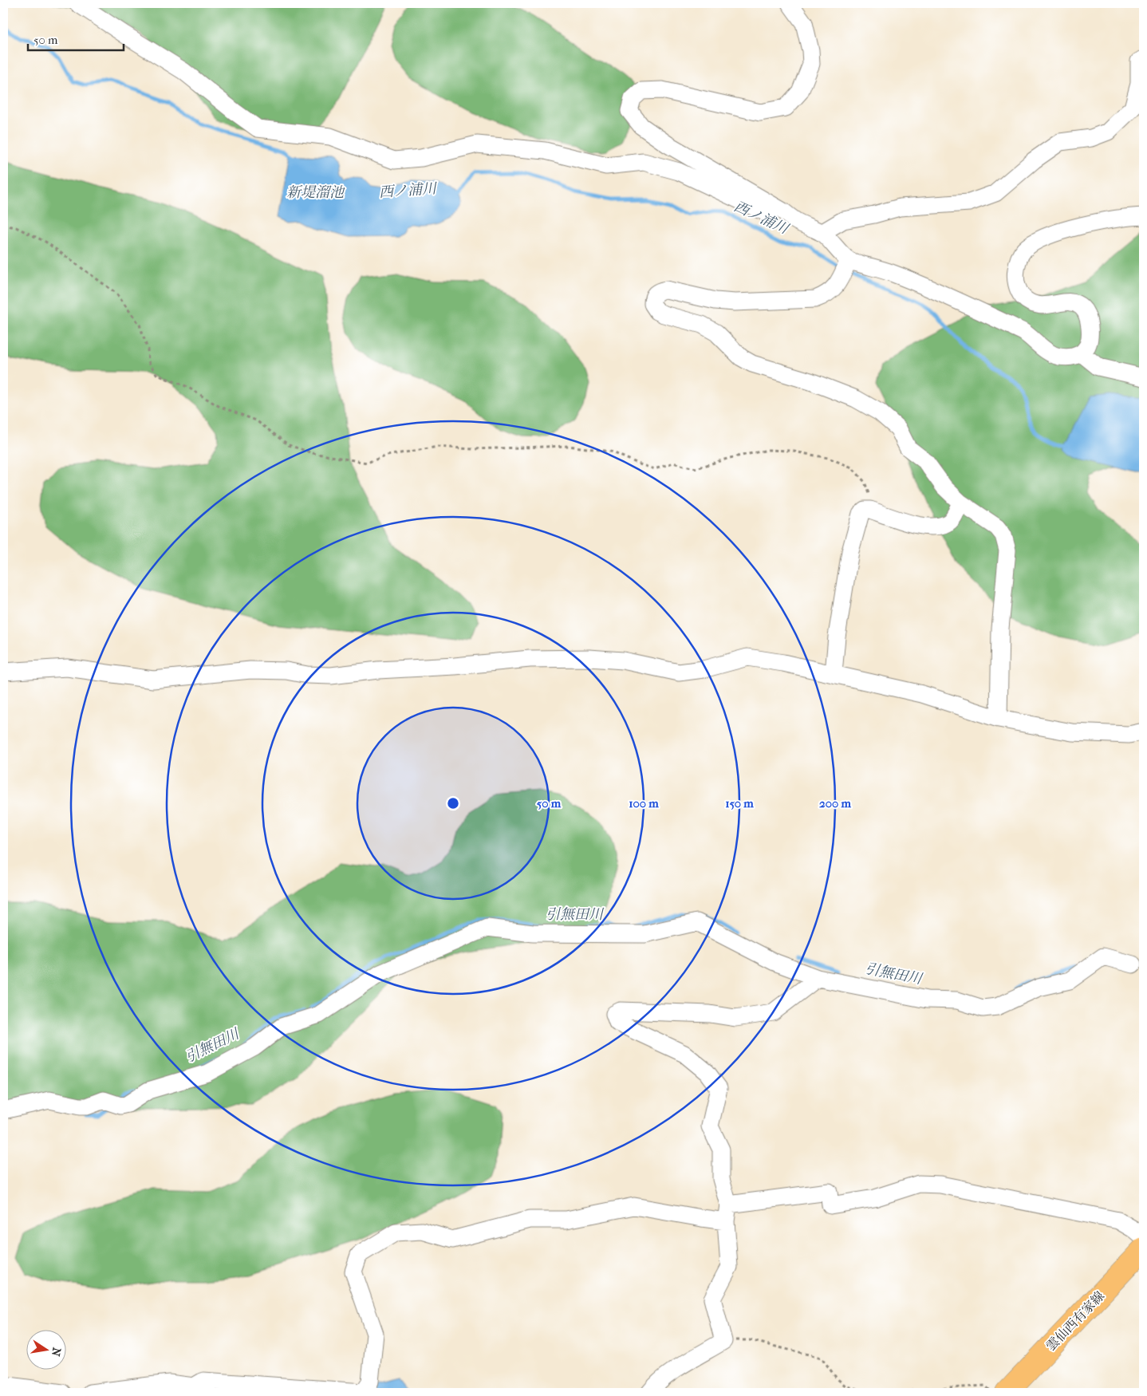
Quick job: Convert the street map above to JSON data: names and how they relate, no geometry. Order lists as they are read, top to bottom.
{
  "streets": {
    "main road": ["雲仙西有家線"]
  },
  "water": ["西ノ浦川", "新堤溜池", "引無田川"],
  "scale_bar": "50 m",
  "north": "right",
  "rings": [
    "50 m",
    "100 m",
    "150 m",
    "200 m"
  ]
}
